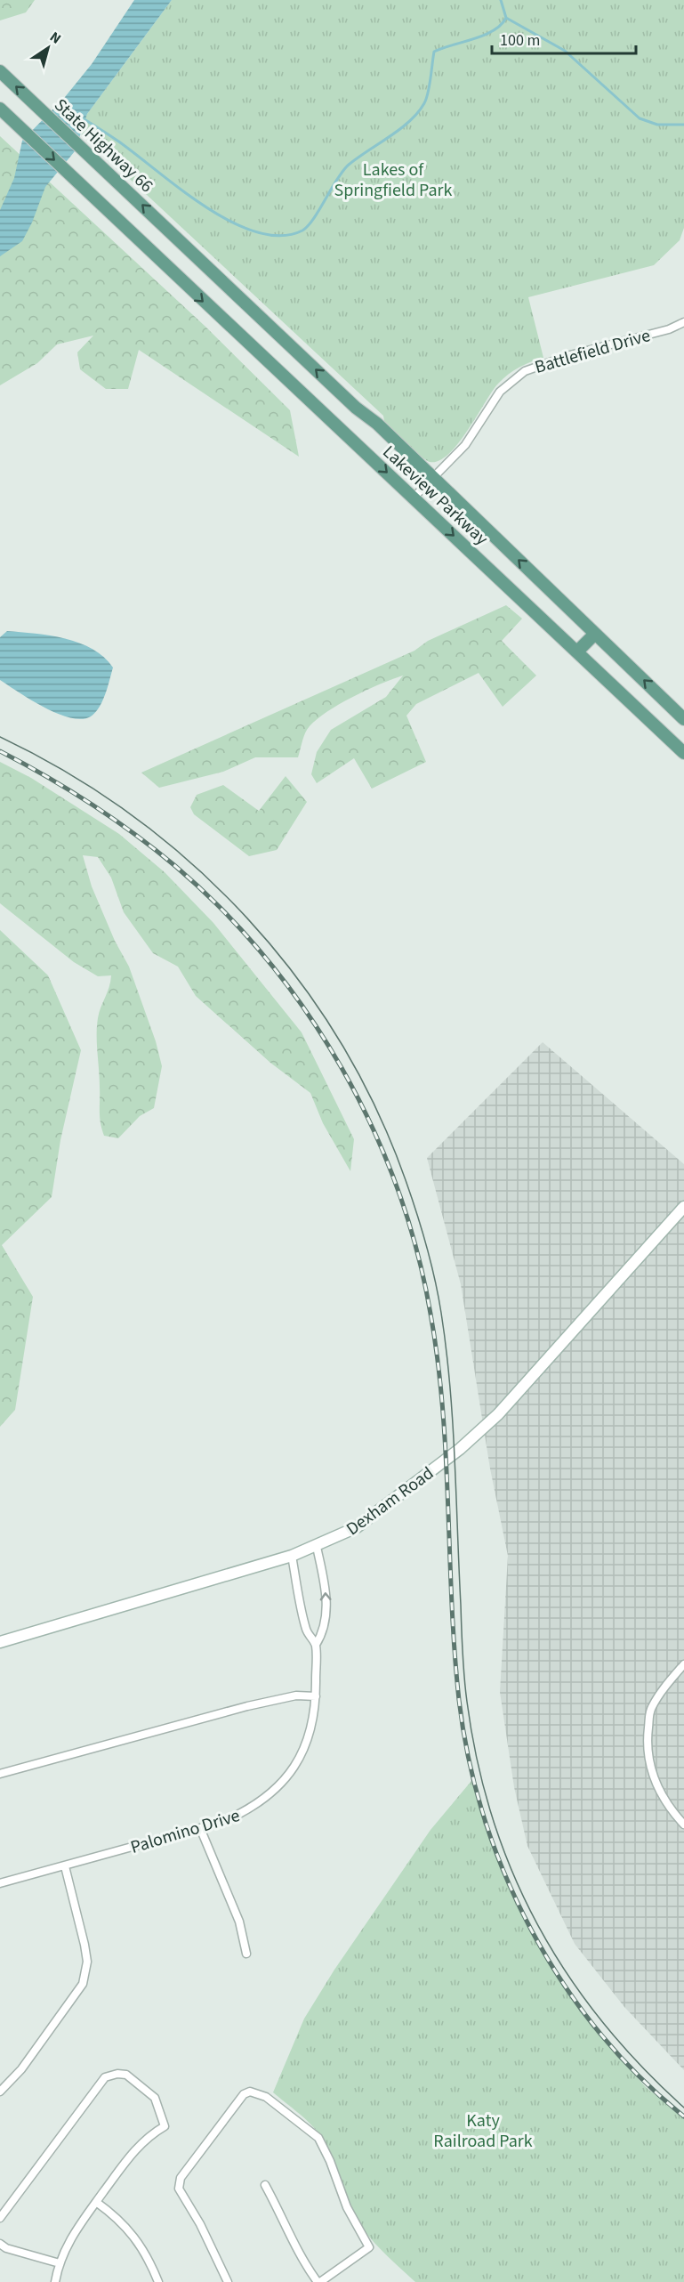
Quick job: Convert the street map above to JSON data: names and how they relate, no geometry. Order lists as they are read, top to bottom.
{
  "streets": {
    "main road": ["State Highway 66", "Lakeview Parkway"],
    "street": ["Battlefield Drive", "Dexham Road", "Palomino Drive"]
  },
  "crossings": [
    ["State Highway 66", "Lakeview Parkway"],
    ["Battlefield Drive", "Lakeview Parkway"],
    ["Dexham Road", "Palomino Drive"]
  ],
  "one_way": ["State Highway 66"],
  "parks": ["Lakes of Springfield Park", "Katy Railroad Park"],
  "scale_bar": "100 m",
  "north": "top right"
}
